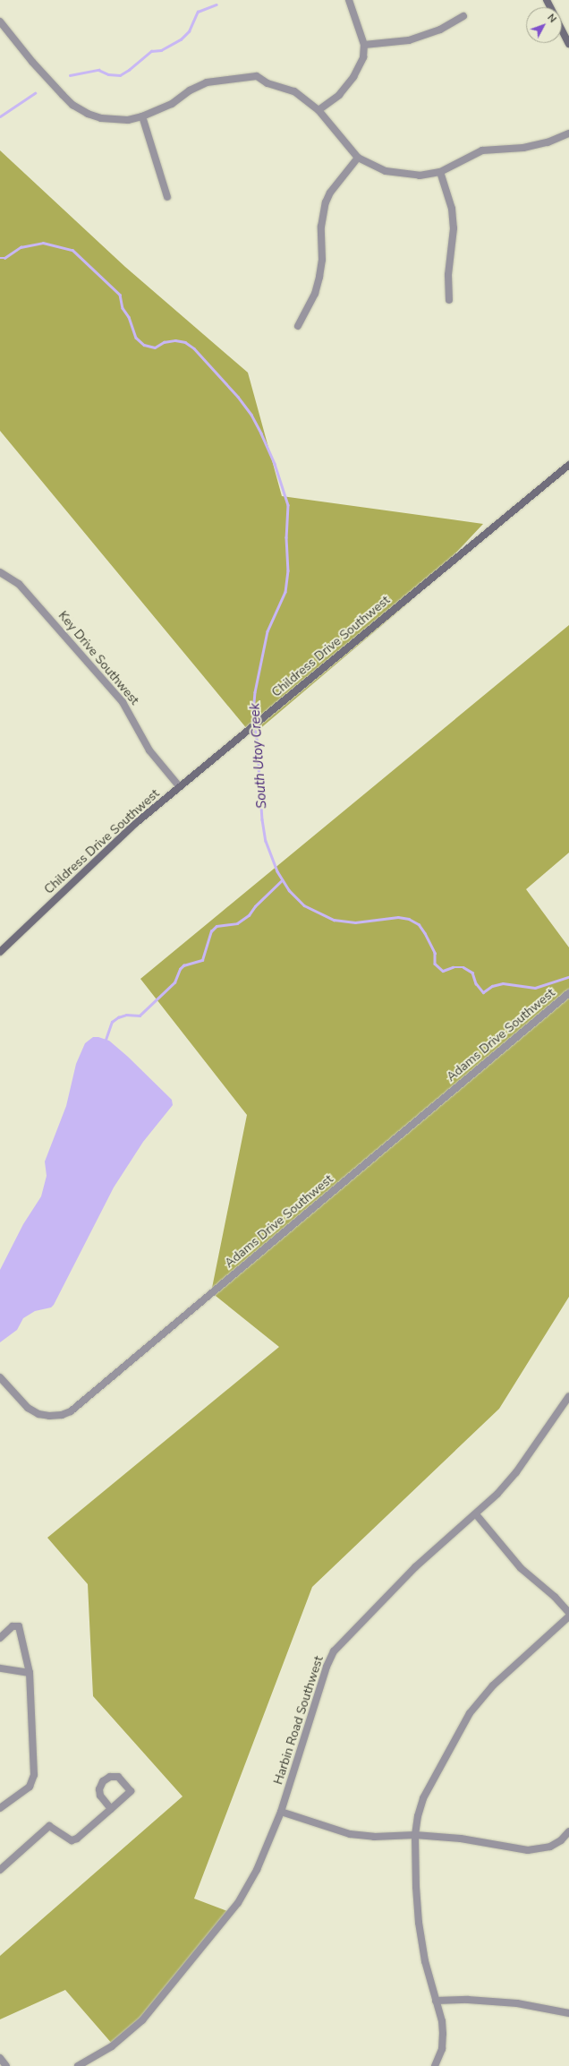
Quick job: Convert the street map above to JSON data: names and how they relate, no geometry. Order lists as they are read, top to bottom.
{
  "streets": {
    "street": [
      "Childress Drive Southwest",
      "Key Drive Southwest",
      "Adams Drive Southwest",
      "Harbin Road Southwest"
    ]
  },
  "crossings": [
    ["Childress Drive Southwest", "Key Drive Southwest"]
  ],
  "water": ["South Utoy Creek"],
  "north": "top right"
}
